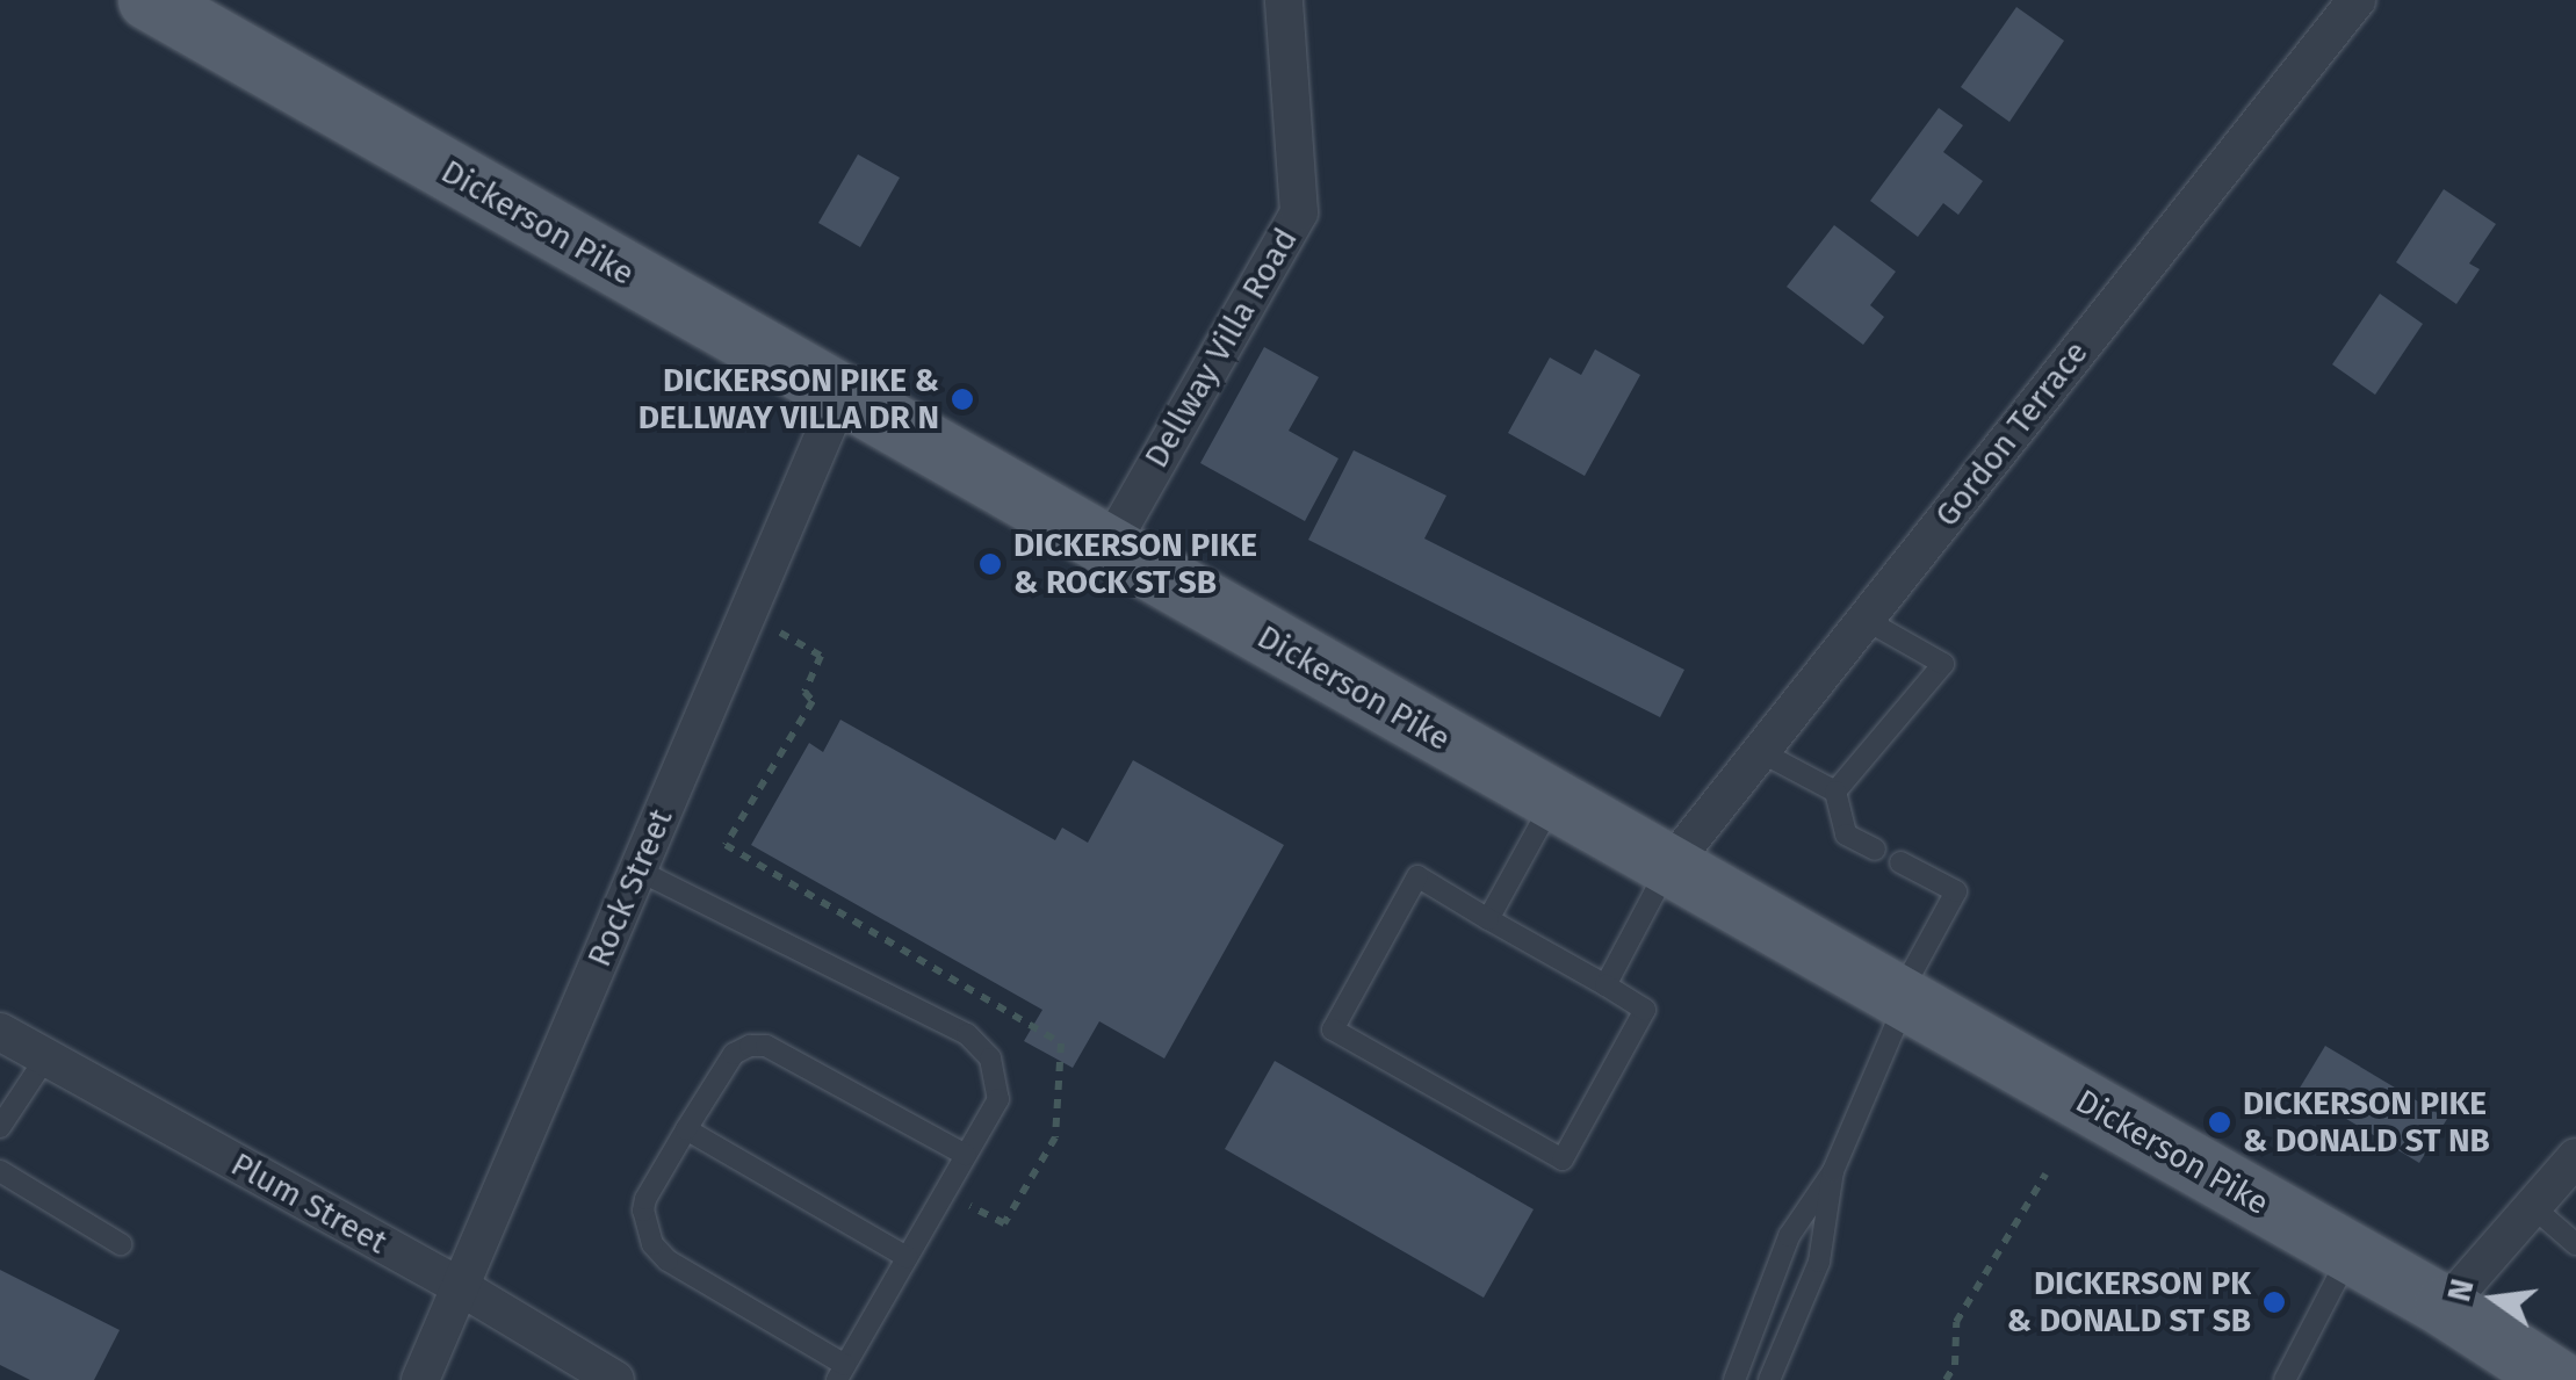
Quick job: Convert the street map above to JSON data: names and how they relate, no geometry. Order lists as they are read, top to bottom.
{
  "streets": {
    "main road": ["Dickerson Pike"],
    "street": [
      "Dellway Villa Road",
      "Gordon Terrace",
      "Rock Street",
      "Plum Street"
    ]
  },
  "crossings": [
    ["Dickerson Pike", "Dellway Villa Road"],
    ["Dickerson Pike", "Gordon Terrace"],
    ["Dickerson Pike", "Rock Street"],
    ["Rock Street", "Plum Street"]
  ],
  "places": [
    "DICKERSON PIKE & DELLWAY VILLA DR N",
    "DICKERSON PIKE & ROCK ST SB",
    "DICKERSON PIKE & DONALD ST NB",
    "DICKERSON PK & DONALD ST SB"
  ],
  "north": "left"
}
